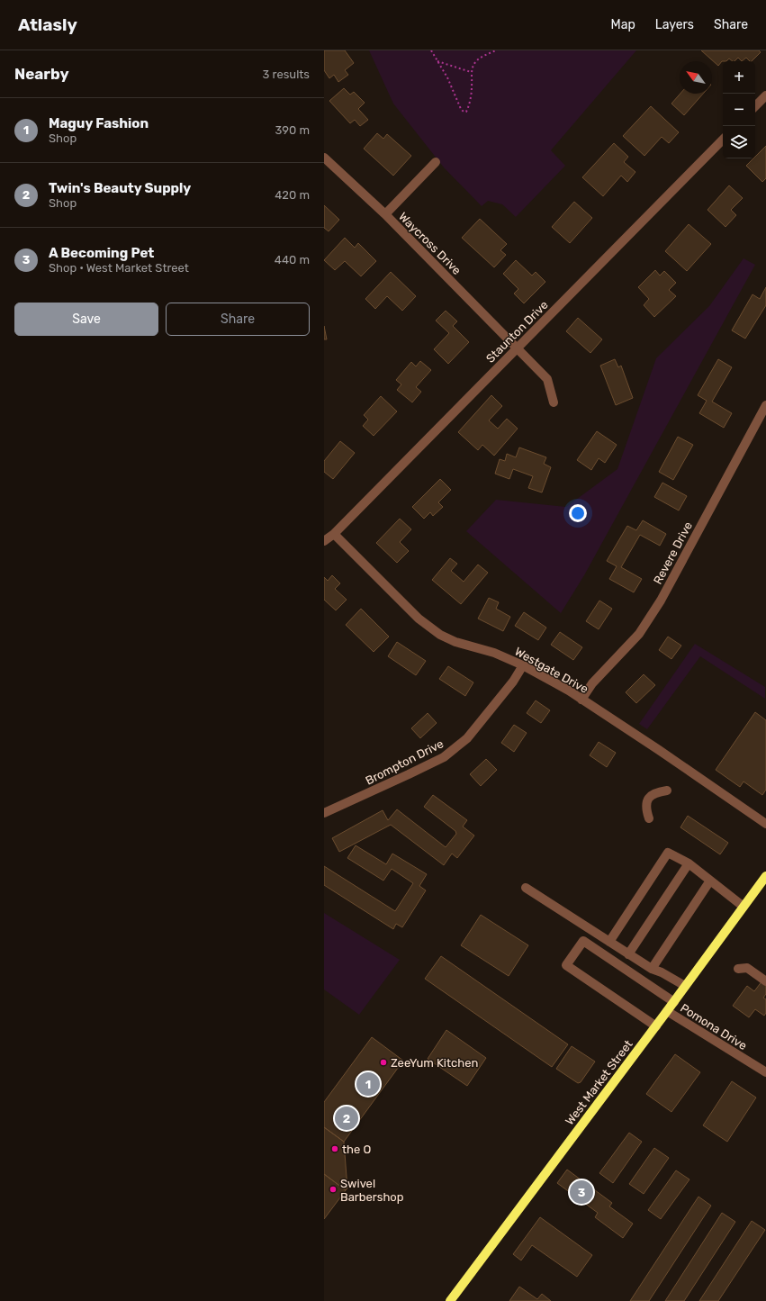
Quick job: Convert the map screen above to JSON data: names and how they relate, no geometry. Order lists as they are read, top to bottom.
{
  "streets": {
    "main road": ["West Market Street"],
    "street": [
      "Waycross Drive",
      "Staunton Drive",
      "Revere Drive",
      "Westgate Drive",
      "Brompton Drive",
      "Pomona Drive"
    ]
  },
  "crossings": [
    ["Waycross Drive", "Staunton Drive"],
    ["Staunton Drive", "Westgate Drive"],
    ["Revere Drive", "Westgate Drive"],
    ["Westgate Drive", "Brompton Drive"],
    ["Pomona Drive", "West Market Street"]
  ],
  "places": ["ZeeYum Kitchen", "the O", "Swivel Barbershop"],
  "north": "top left",
  "page": {
    "header": "Atlasly",
    "nav": ["Map", "Layers", "Share"],
    "heading": ["Nearby", "3 results"],
    "map_buttons": ["+", "−"],
    "list": [
      {
        "mark": "1",
        "name": "Maguy Fashion",
        "note": "Shop",
        "value": "390 m"
      },
      {
        "mark": "2",
        "name": "Twin's Beauty Supply",
        "note": "Shop",
        "value": "420 m"
      },
      {
        "mark": "3",
        "name": "A Becoming Pet",
        "note": "Shop · West Market Street",
        "value": "440 m"
      }
    ],
    "buttons": ["Save", "Share"],
    "pins": ["1", "2", "3"]
  }
}
